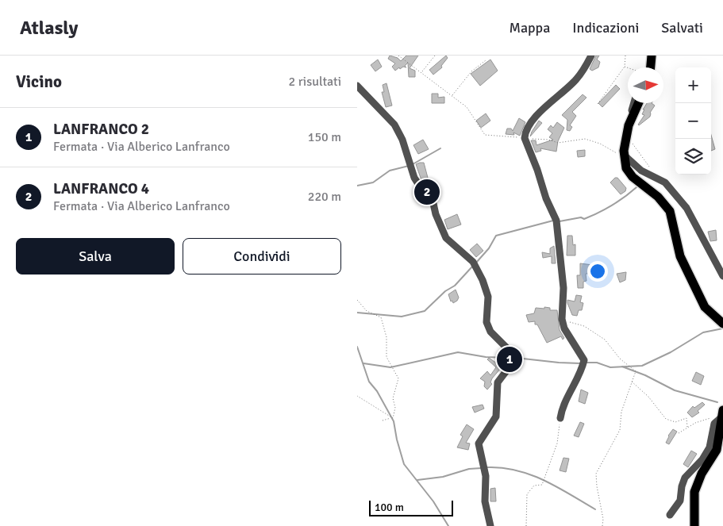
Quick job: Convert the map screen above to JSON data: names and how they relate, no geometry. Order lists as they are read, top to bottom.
{
  "scale_bar": "100 m",
  "north": "right",
  "page": {
    "header": "Atlasly",
    "nav": ["Mappa", "Indicazioni", "Salvati"],
    "heading": ["Vicino", "2 risultati"],
    "map_buttons": ["+", "−"],
    "list": [
      {
        "mark": "1",
        "name": "LANFRANCO 2",
        "note": "Fermata · Via Alberico Lanfranco",
        "value": "150 m"
      },
      {
        "mark": "2",
        "name": "LANFRANCO 4",
        "note": "Fermata · Via Alberico Lanfranco",
        "value": "220 m"
      }
    ],
    "pins": ["2", "1"],
    "buttons": ["Salva", "Condividi"],
    "scale": "100 m"
  }
}
